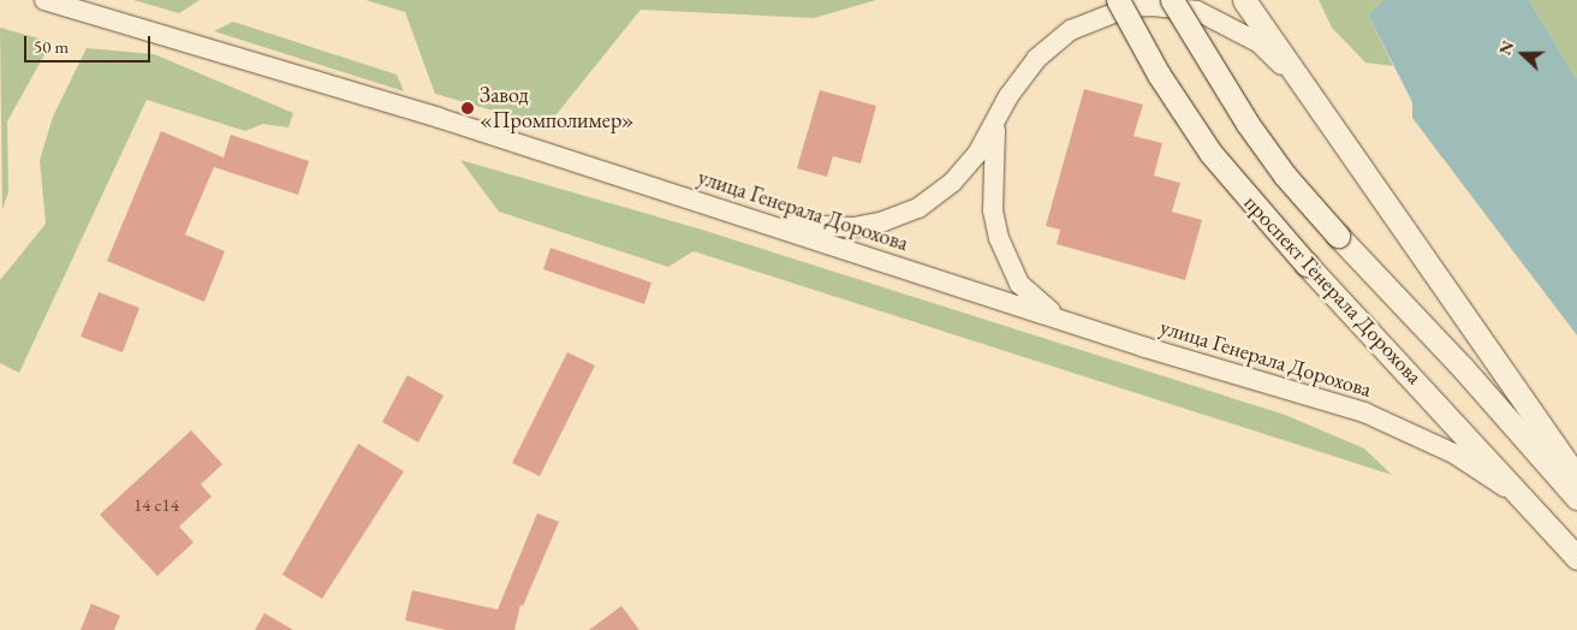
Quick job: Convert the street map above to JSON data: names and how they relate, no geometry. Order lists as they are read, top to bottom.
{
  "streets": {
    "main road": ["проспект Генерала Дорохова"],
    "street": ["улица Генерала Дорохова"]
  },
  "crossings": [
    ["улица Генерала Дорохова", "проспект Генерала Дорохова"]
  ],
  "places": ["Завод «Промполимер»"],
  "house_numbers": ["14 с14"],
  "scale_bar": "50 m",
  "north": "left"
}
